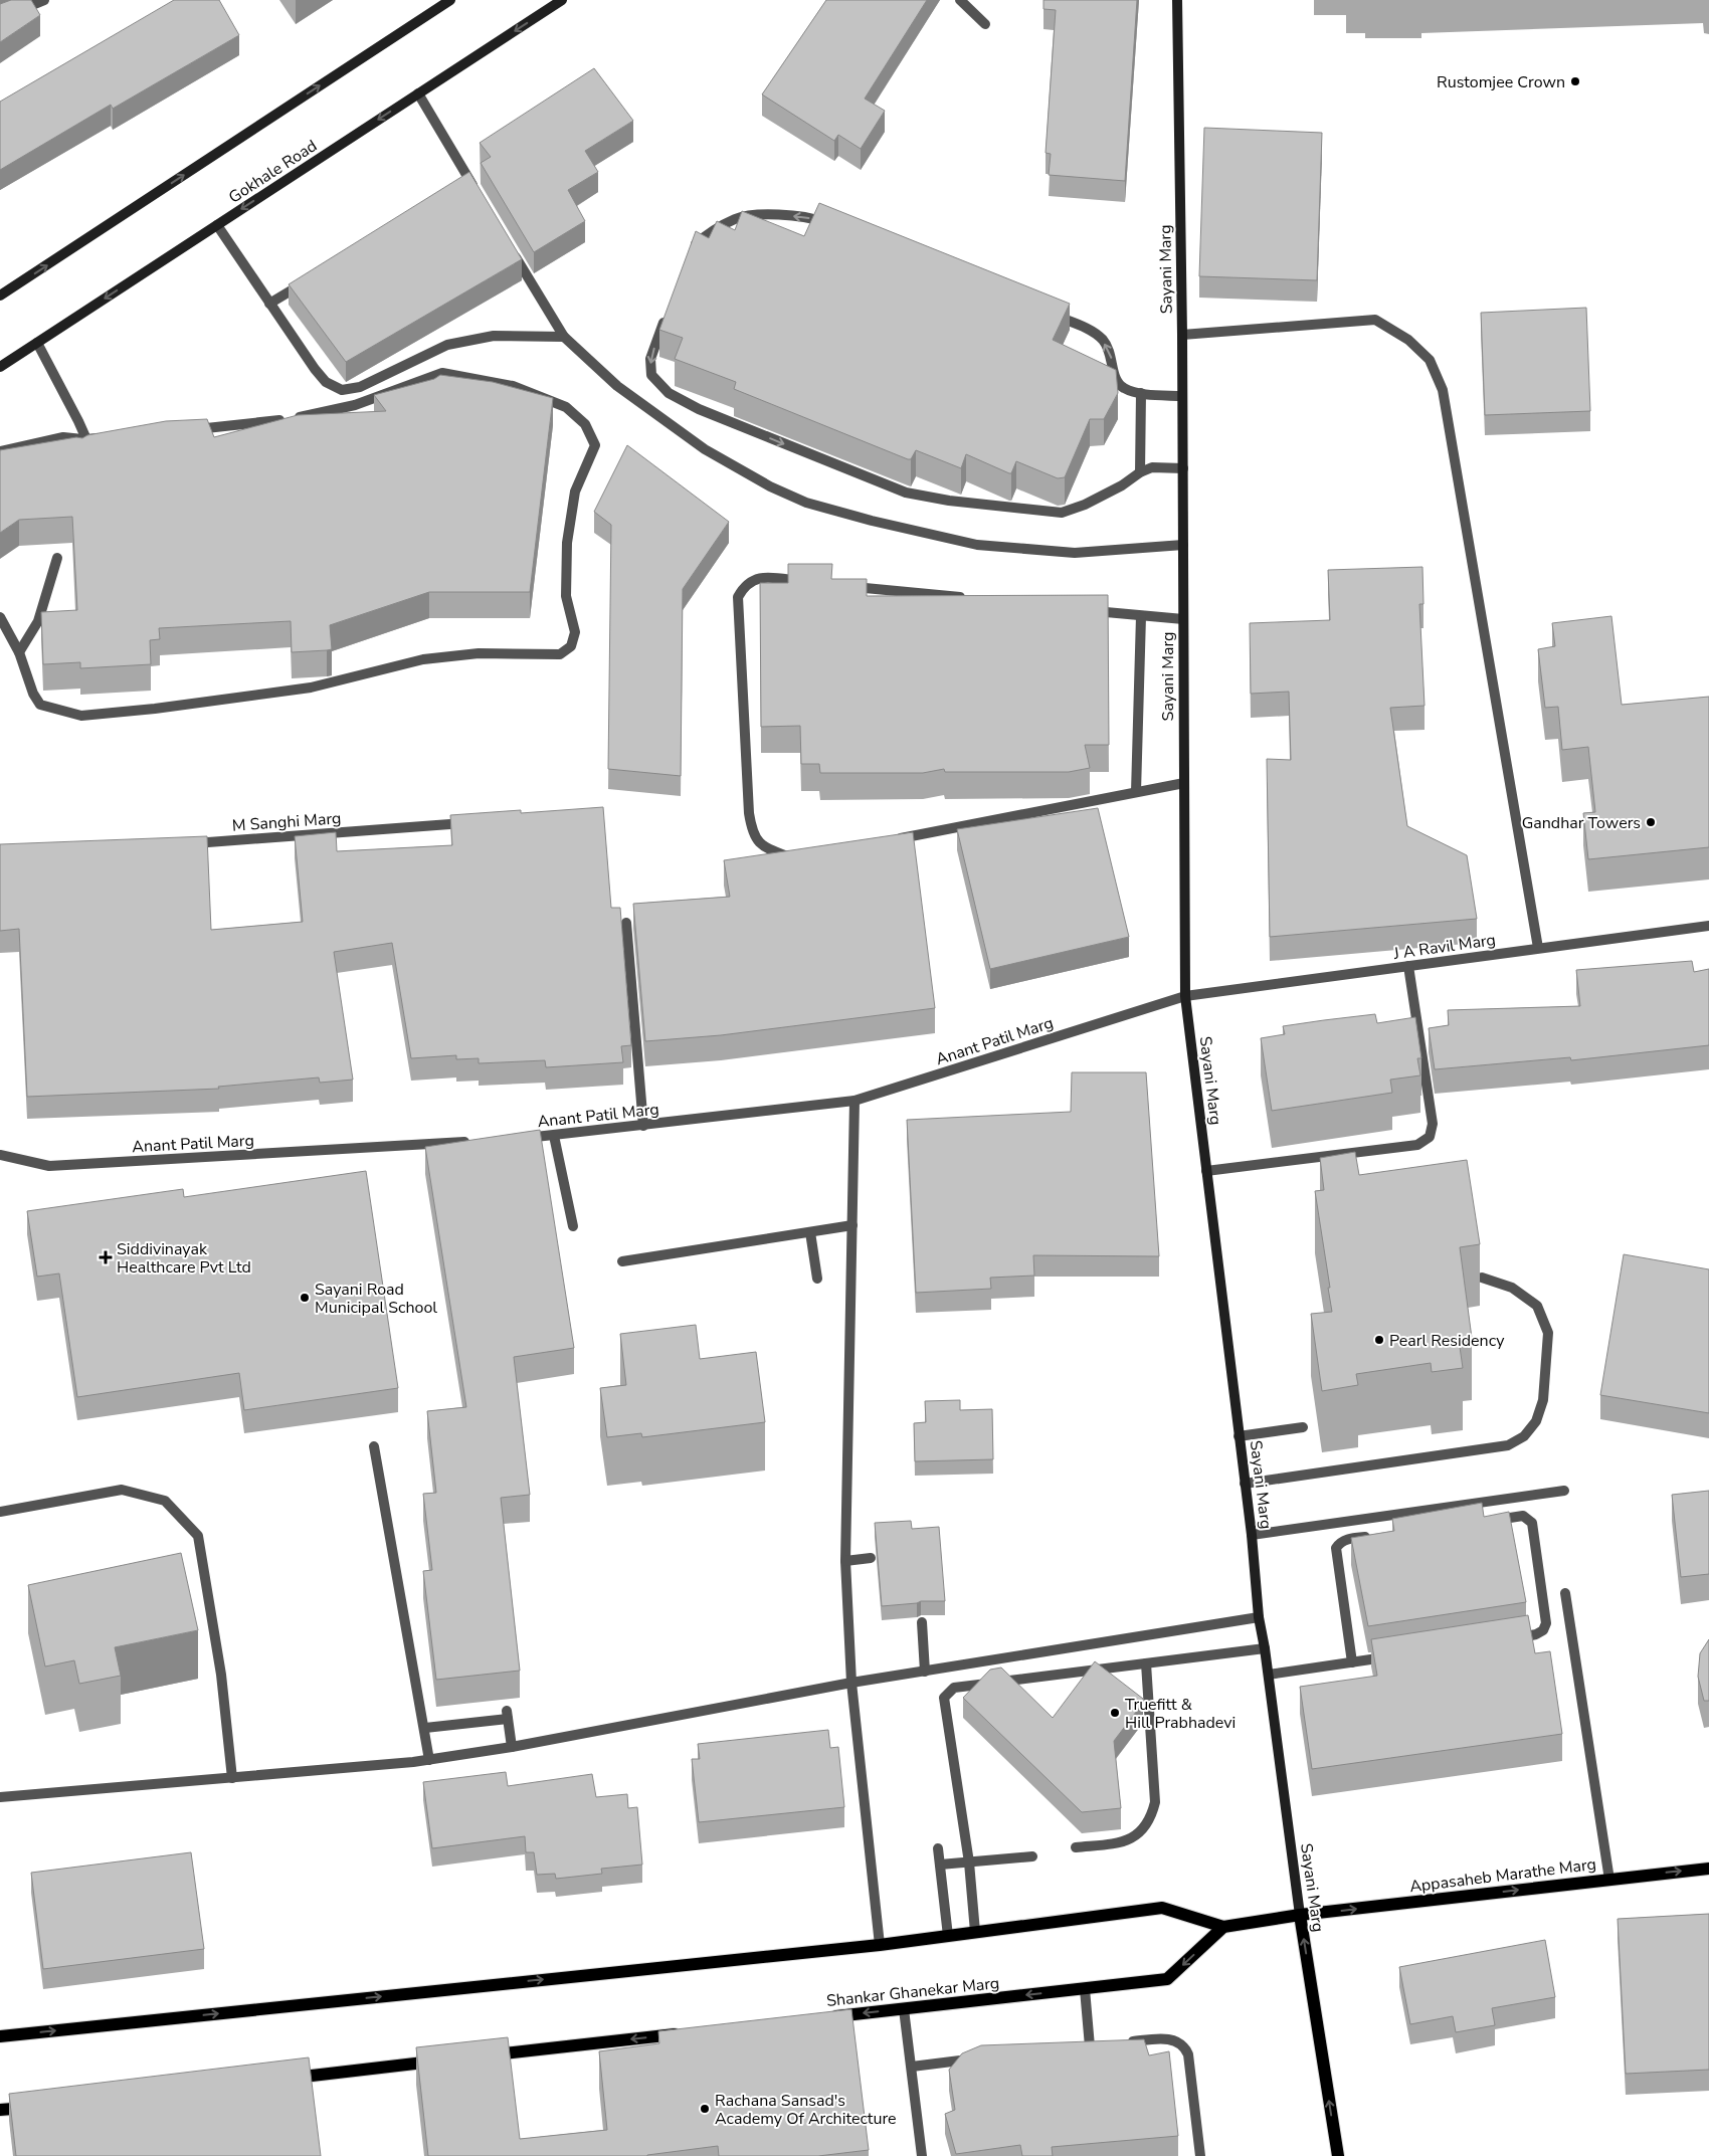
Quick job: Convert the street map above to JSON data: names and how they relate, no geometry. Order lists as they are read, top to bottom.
{
  "streets": {
    "main road": [
      "Gokhale Road",
      "Sayani Marg",
      "Appasaheb Marathe Marg",
      "Shankar Ghanekar Marg"
    ],
    "street": ["M Sanghi Marg", "J A Ravil Marg", "Anant Patil Marg"]
  },
  "crossings": [
    ["Sayani Marg", "J A Ravil Marg"],
    ["Sayani Marg", "Anant Patil Marg"],
    ["Sayani Marg", "Appasaheb Marathe Marg"],
    ["J A Ravil Marg", "Anant Patil Marg"]
  ],
  "one_way": ["Appasaheb Marathe Marg"],
  "places": {
    "other": [
      "Rustomjee Crown",
      "Gandhar Towers",
      "Sayani Road Municipal School",
      "Pearl Residency",
      "Truefitt & Hill Prabhadevi",
      "Rachana Sansad's Academy Of Architecture"
    ],
    "health": ["Siddivinayak Healthcare Pvt Ltd"]
  }
}
